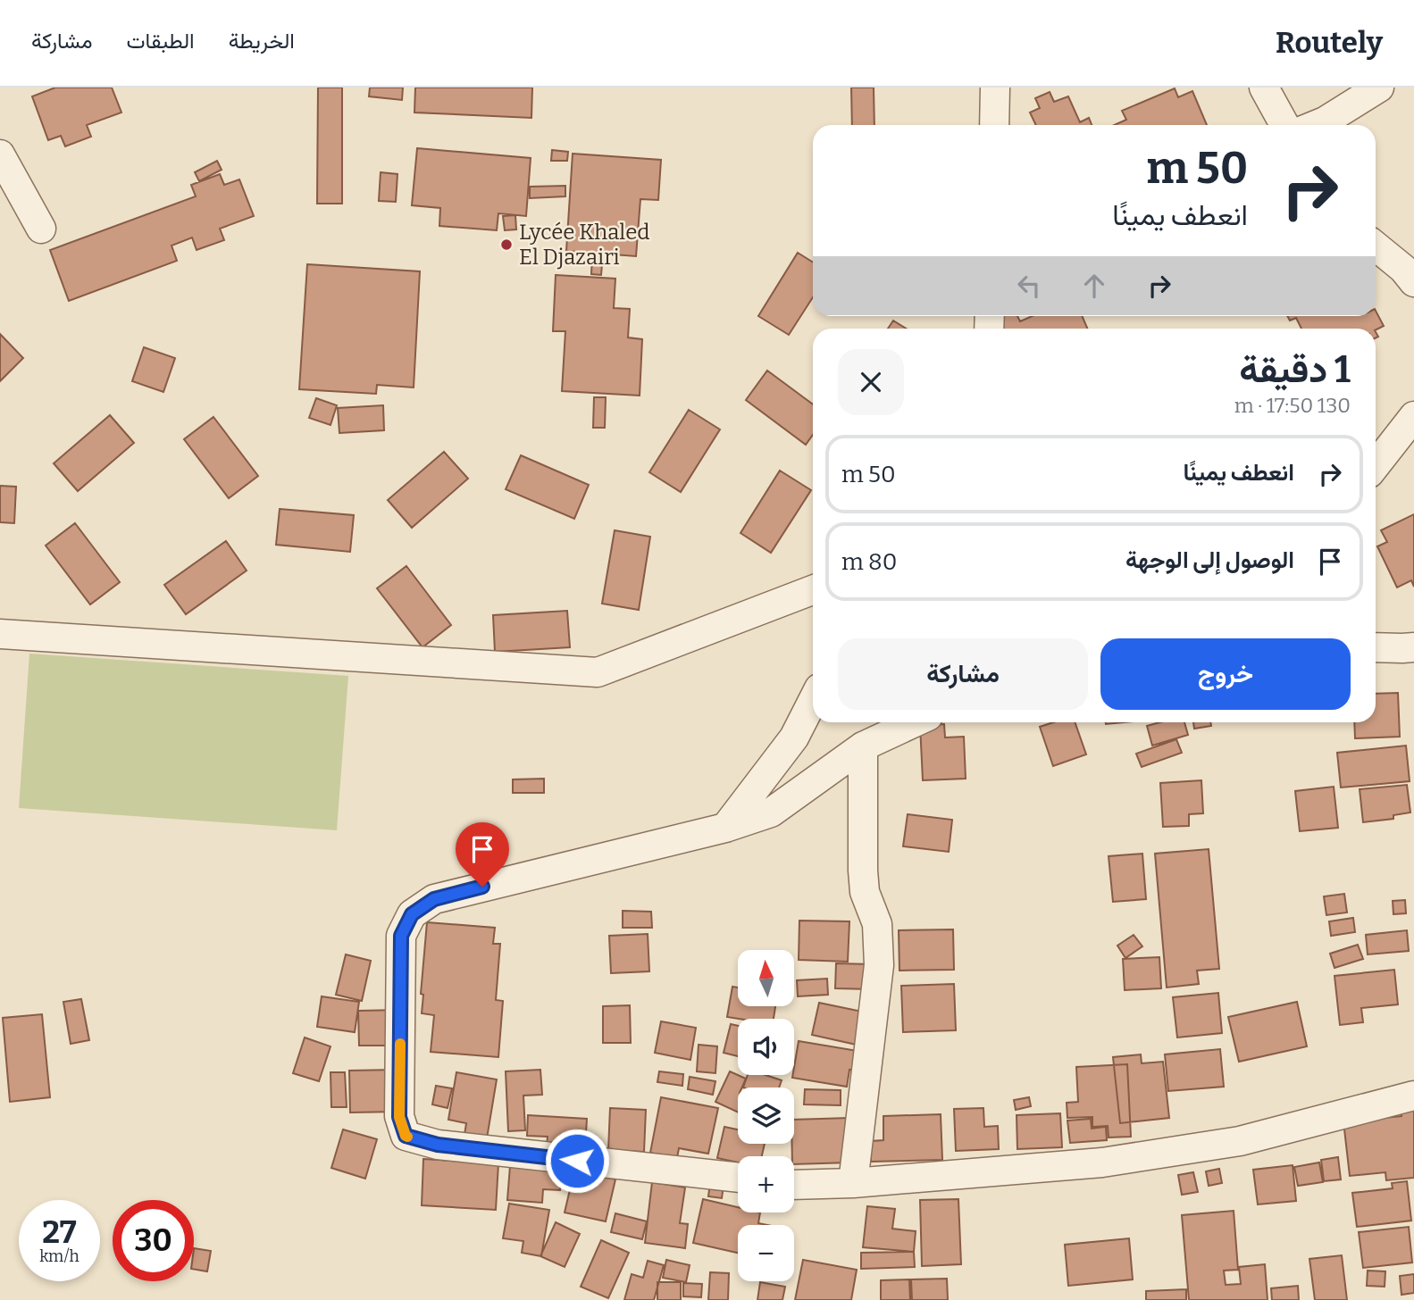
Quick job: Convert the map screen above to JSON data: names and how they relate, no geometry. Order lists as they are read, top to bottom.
{
  "places": ["Lycée Khaled El Djazairi"],
  "north": "top",
  "page": {
    "header": "Routely",
    "nav": ["الخريطة", "الطبقات", "مشاركة"],
    "turn": ["50 m", "انعطف يمينًا"],
    "heading": ["1 دقيقة", "130 m · 17:50"],
    "list": [
      {
        "name": "انعطف يمينًا",
        "value": "50 m"
      },
      {
        "name": "الوصول إلى الوجهة",
        "value": "80 m"
      }
    ],
    "buttons": ["خروج", "مشاركة"],
    "map_buttons": ["+", "−"],
    "speed": "27 km/h",
    "limit": "30"
  }
}
